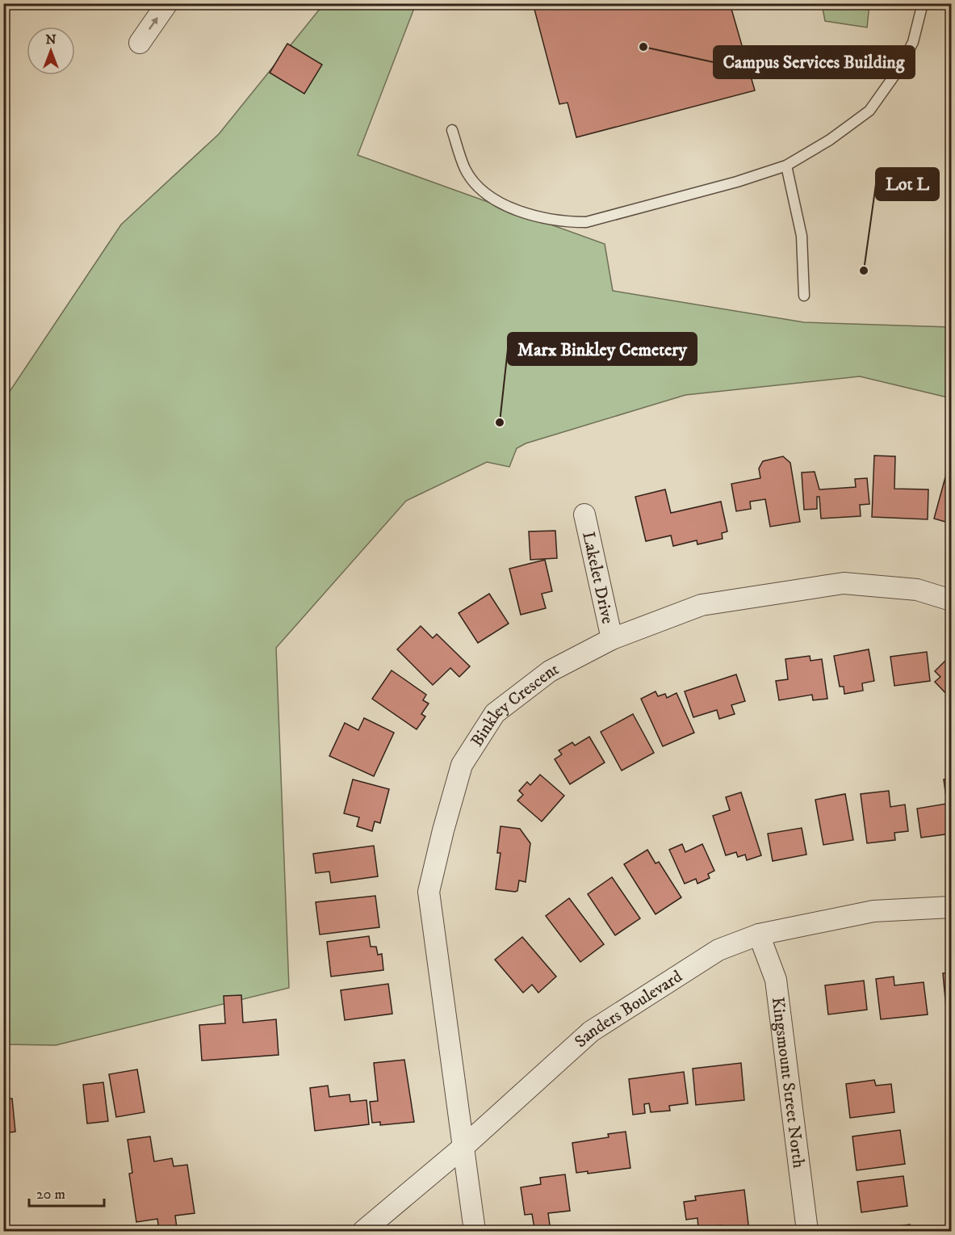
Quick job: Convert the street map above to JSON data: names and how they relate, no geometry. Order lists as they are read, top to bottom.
{
  "streets": {
    "street": [
      "Lakelet Drive",
      "Binkley Crescent",
      "Sanders Boulevard",
      "Kingsmount Street North"
    ]
  },
  "crossings": [
    ["Lakelet Drive", "Binkley Crescent"],
    ["Binkley Crescent", "Sanders Boulevard"],
    ["Sanders Boulevard", "Kingsmount Street North"]
  ],
  "places": ["Campus Services Building", "Lot L", "Marx Binkley Cemetery"],
  "scale_bar": "20 m",
  "north": "top"
}
